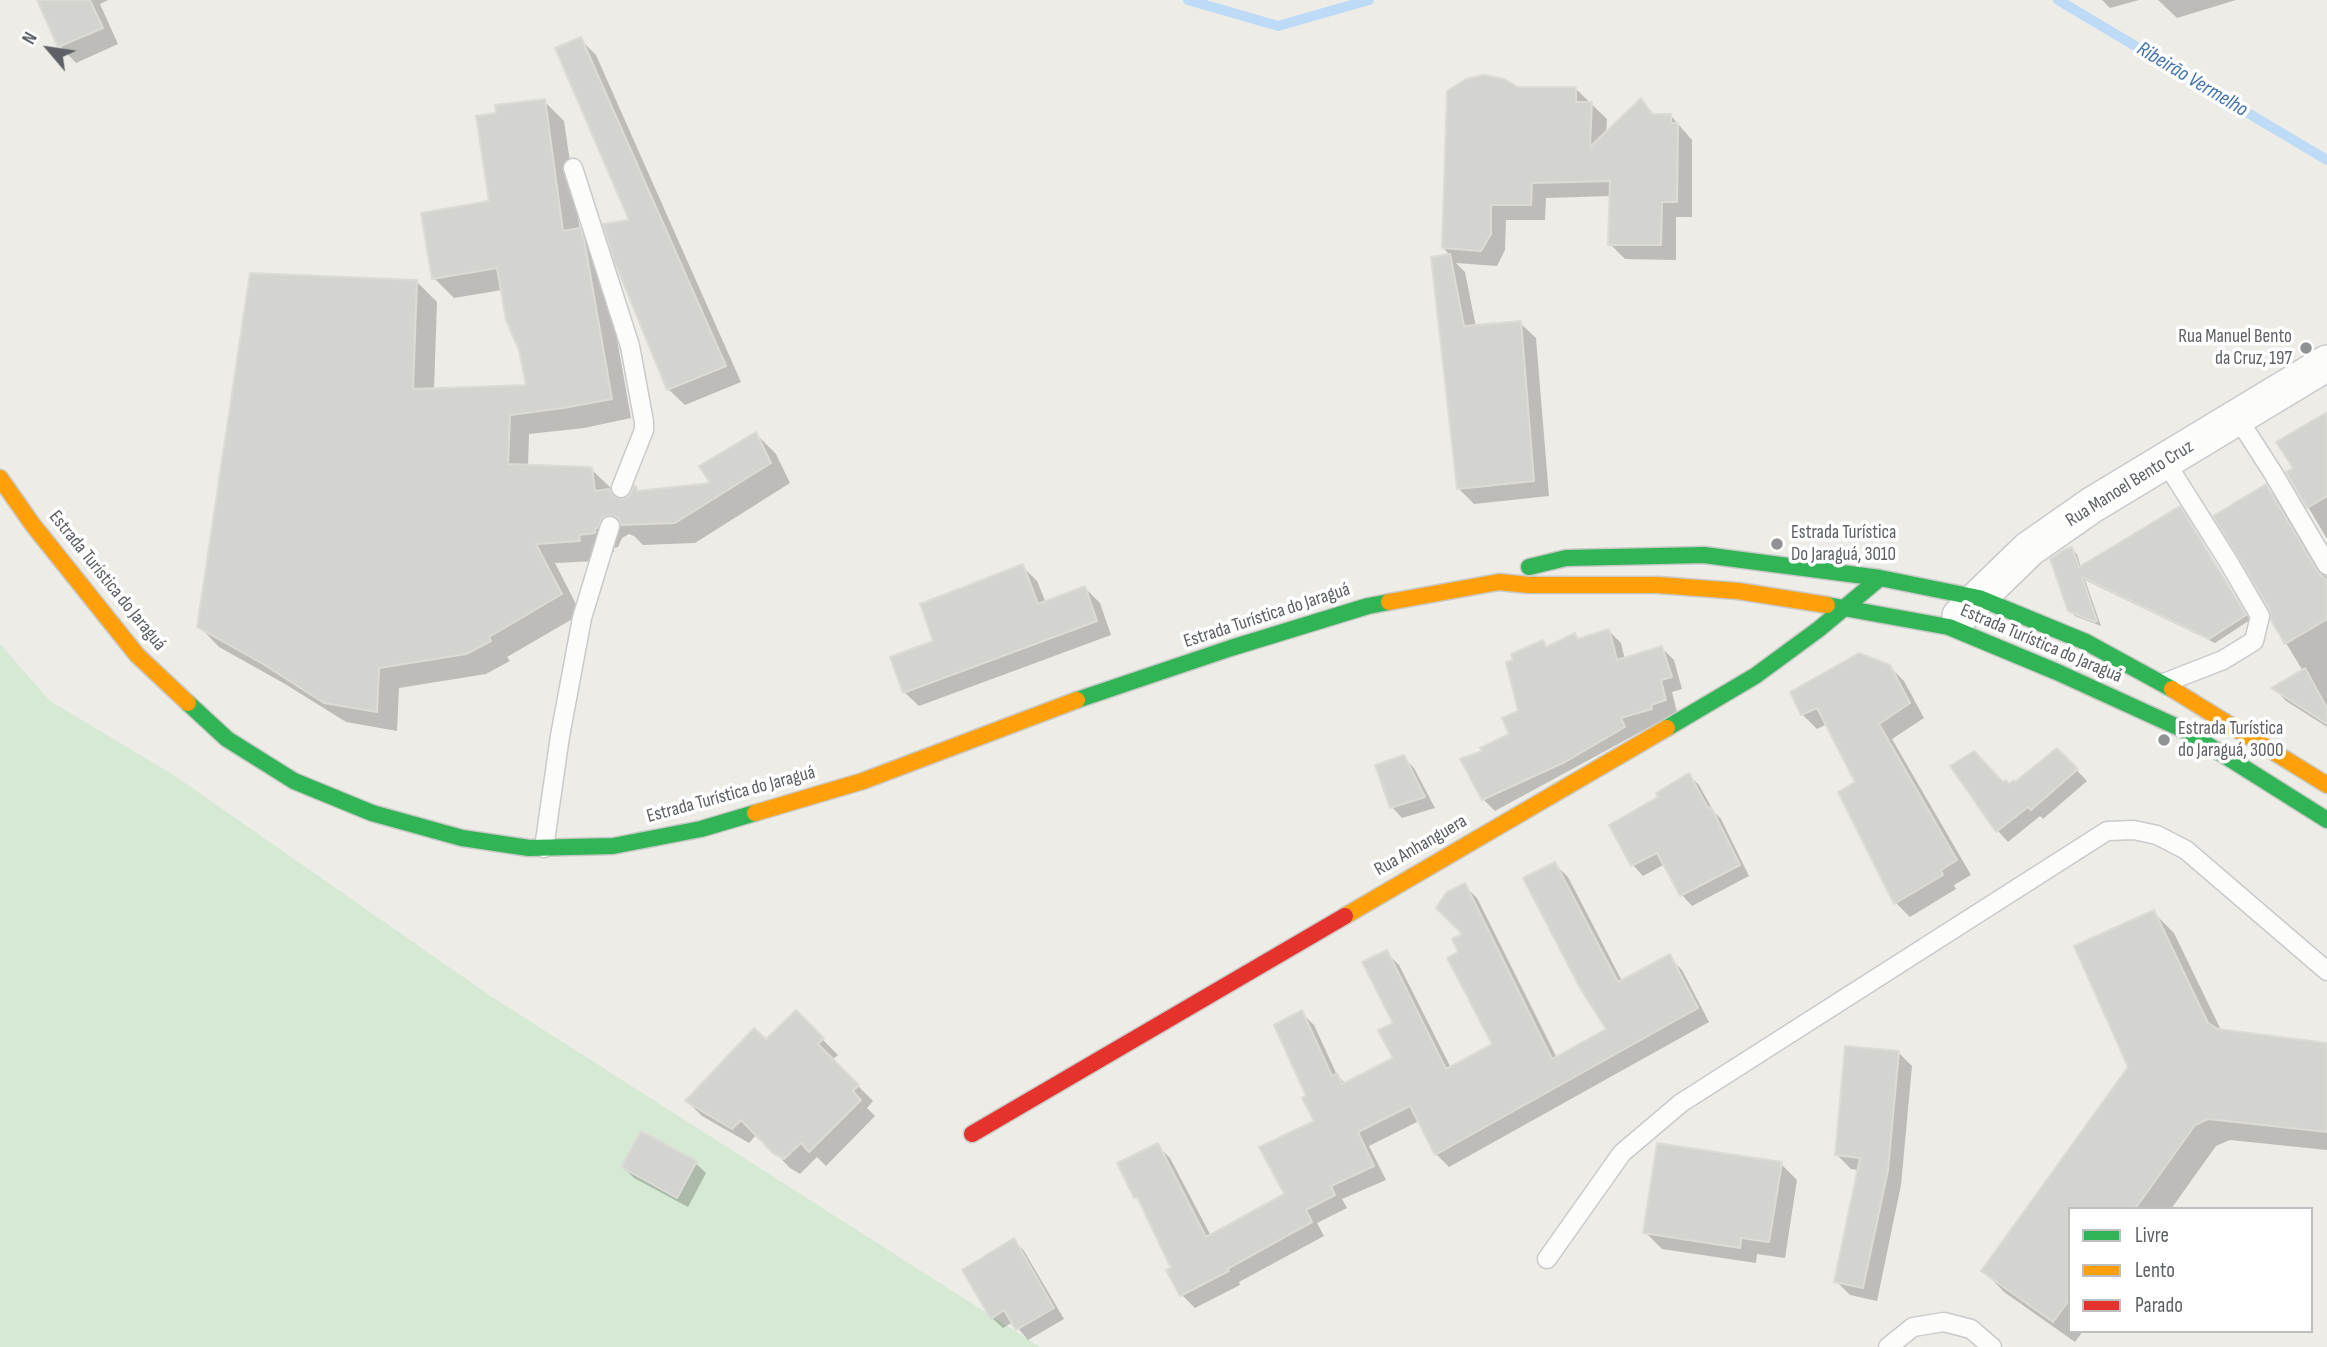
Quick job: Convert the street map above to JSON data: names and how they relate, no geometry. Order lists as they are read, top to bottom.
{
  "streets": {
    "main road": ["Estrada Turística do Jaraguá", "Rua Anhanguera"],
    "street": ["Rua Manoel Bento Cruz"]
  },
  "crossings": [
    ["Rua Manoel Bento Cruz", "Estrada Turística do Jaraguá"],
    ["Estrada Turística do Jaraguá", "Rua Anhanguera"]
  ],
  "water": ["Ribeirão Vermelho"],
  "places": ["Rua Manuel Bento da Cruz, 197", "Estrada Turística Do Jaraguá, 3010", "Estrada Turística do Jaraguá, 3000"],
  "legend": ["Livre", "Lento", "Parado"],
  "north": "top left"
}
